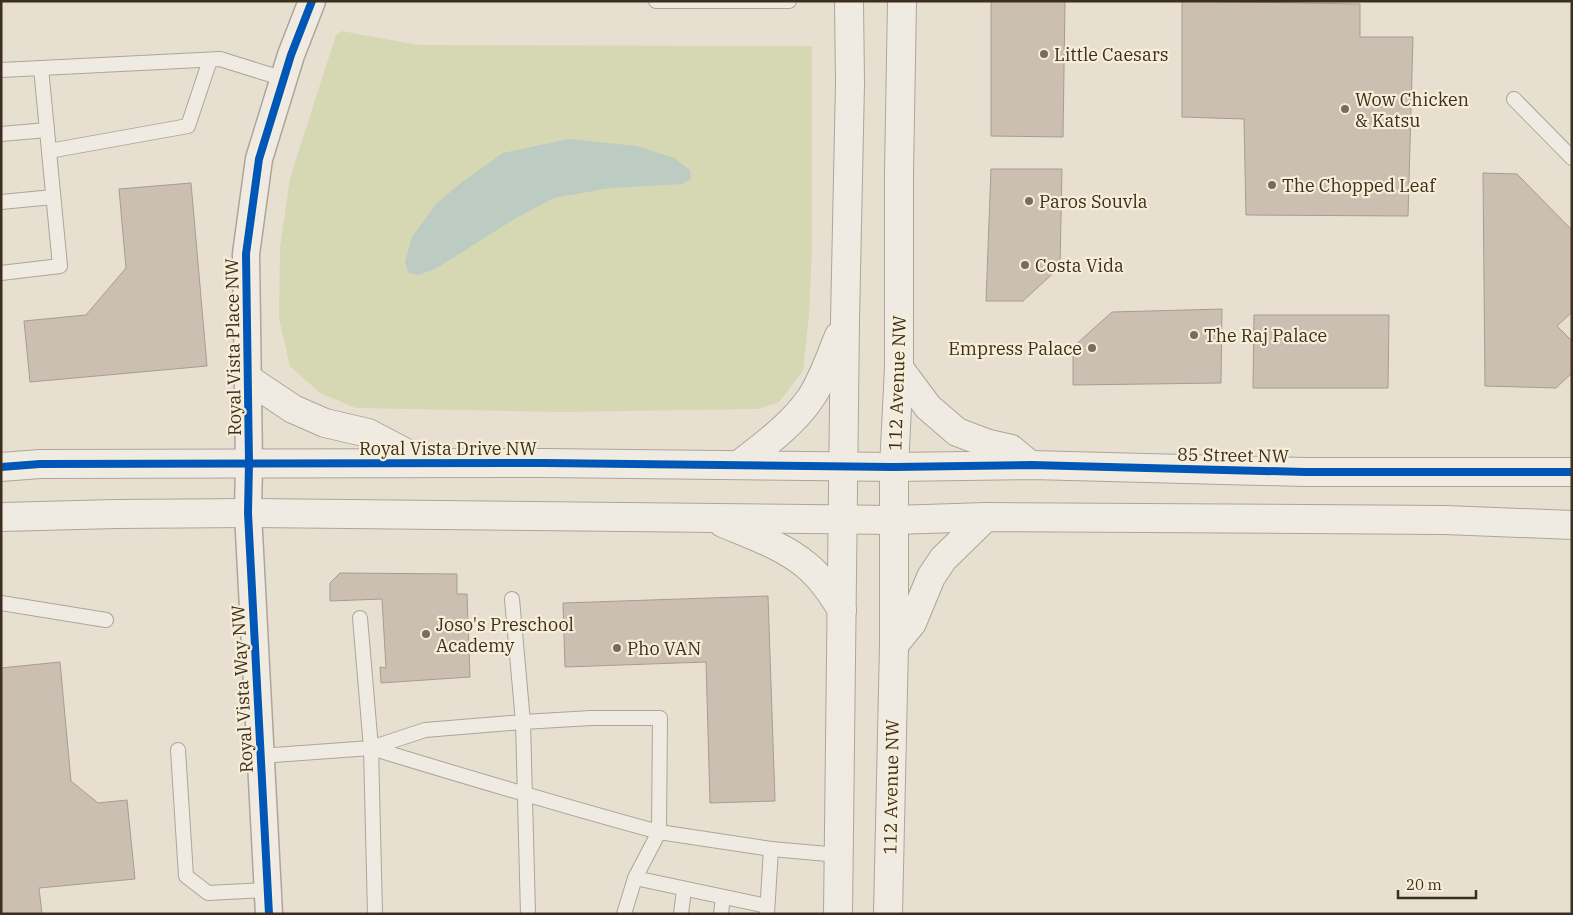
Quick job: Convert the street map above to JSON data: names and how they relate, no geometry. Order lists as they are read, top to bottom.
{
  "streets": {
    "street": [
      "Royal Vista Place NW",
      "112 Avenue NW",
      "Royal Vista Drive NW",
      "85 Street NW",
      "Royal Vista Way NW"
    ]
  },
  "crossings": [
    ["Royal Vista Place NW", "Royal Vista Drive NW"],
    ["Royal Vista Place NW", "Royal Vista Way NW"],
    ["112 Avenue NW", "Royal Vista Drive NW"],
    ["112 Avenue NW", "85 Street NW"],
    ["Royal Vista Drive NW", "85 Street NW"],
    ["Royal Vista Drive NW", "Royal Vista Way NW"]
  ],
  "places": [
    "Little Caesars",
    "Wow Chicken & Katsu",
    "The Chopped Leaf",
    "Paros Souvla",
    "Costa Vida",
    "The Raj Palace",
    "Empress Palace",
    "Joso's Preschool Academy",
    "Pho VAN"
  ],
  "scale_bar": "20 m"
}
